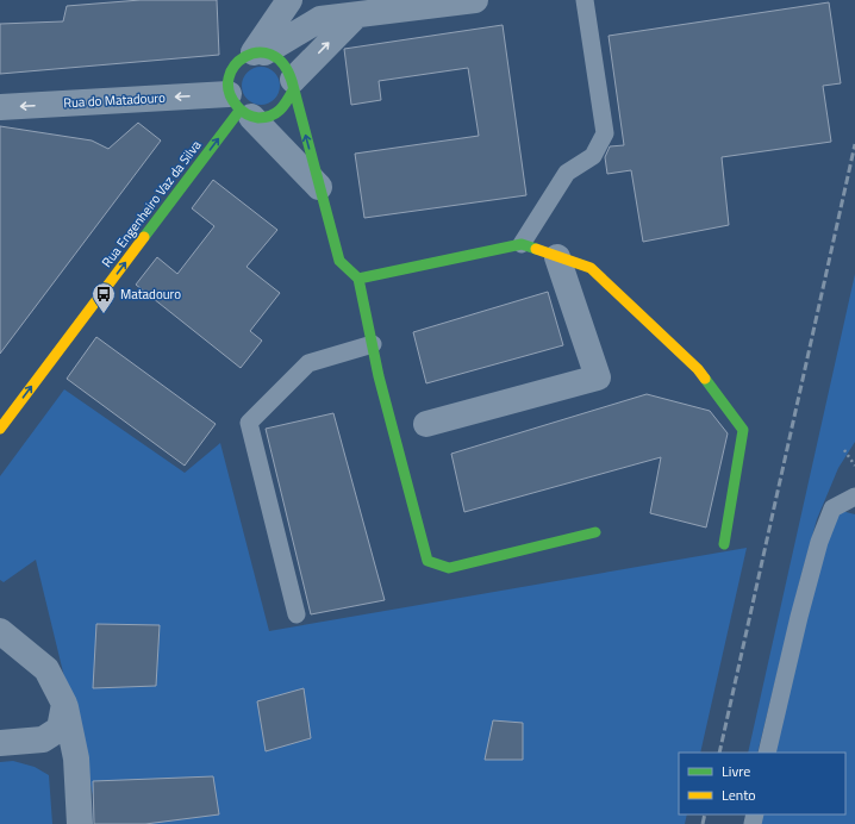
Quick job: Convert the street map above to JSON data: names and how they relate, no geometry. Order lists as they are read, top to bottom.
{
  "streets": {
    "street": ["Rua do Matadouro", "Rua Engenheiro Vaz da Silva"]
  },
  "crossings": [
    ["Rua do Matadouro", "Rua Engenheiro Vaz da Silva"]
  ],
  "one_way": ["Rua do Matadouro", "Rua Engenheiro Vaz da Silva"],
  "places": {
    "bus stop": ["Matadouro"]
  },
  "legend": ["Livre", "Lento"]
}
